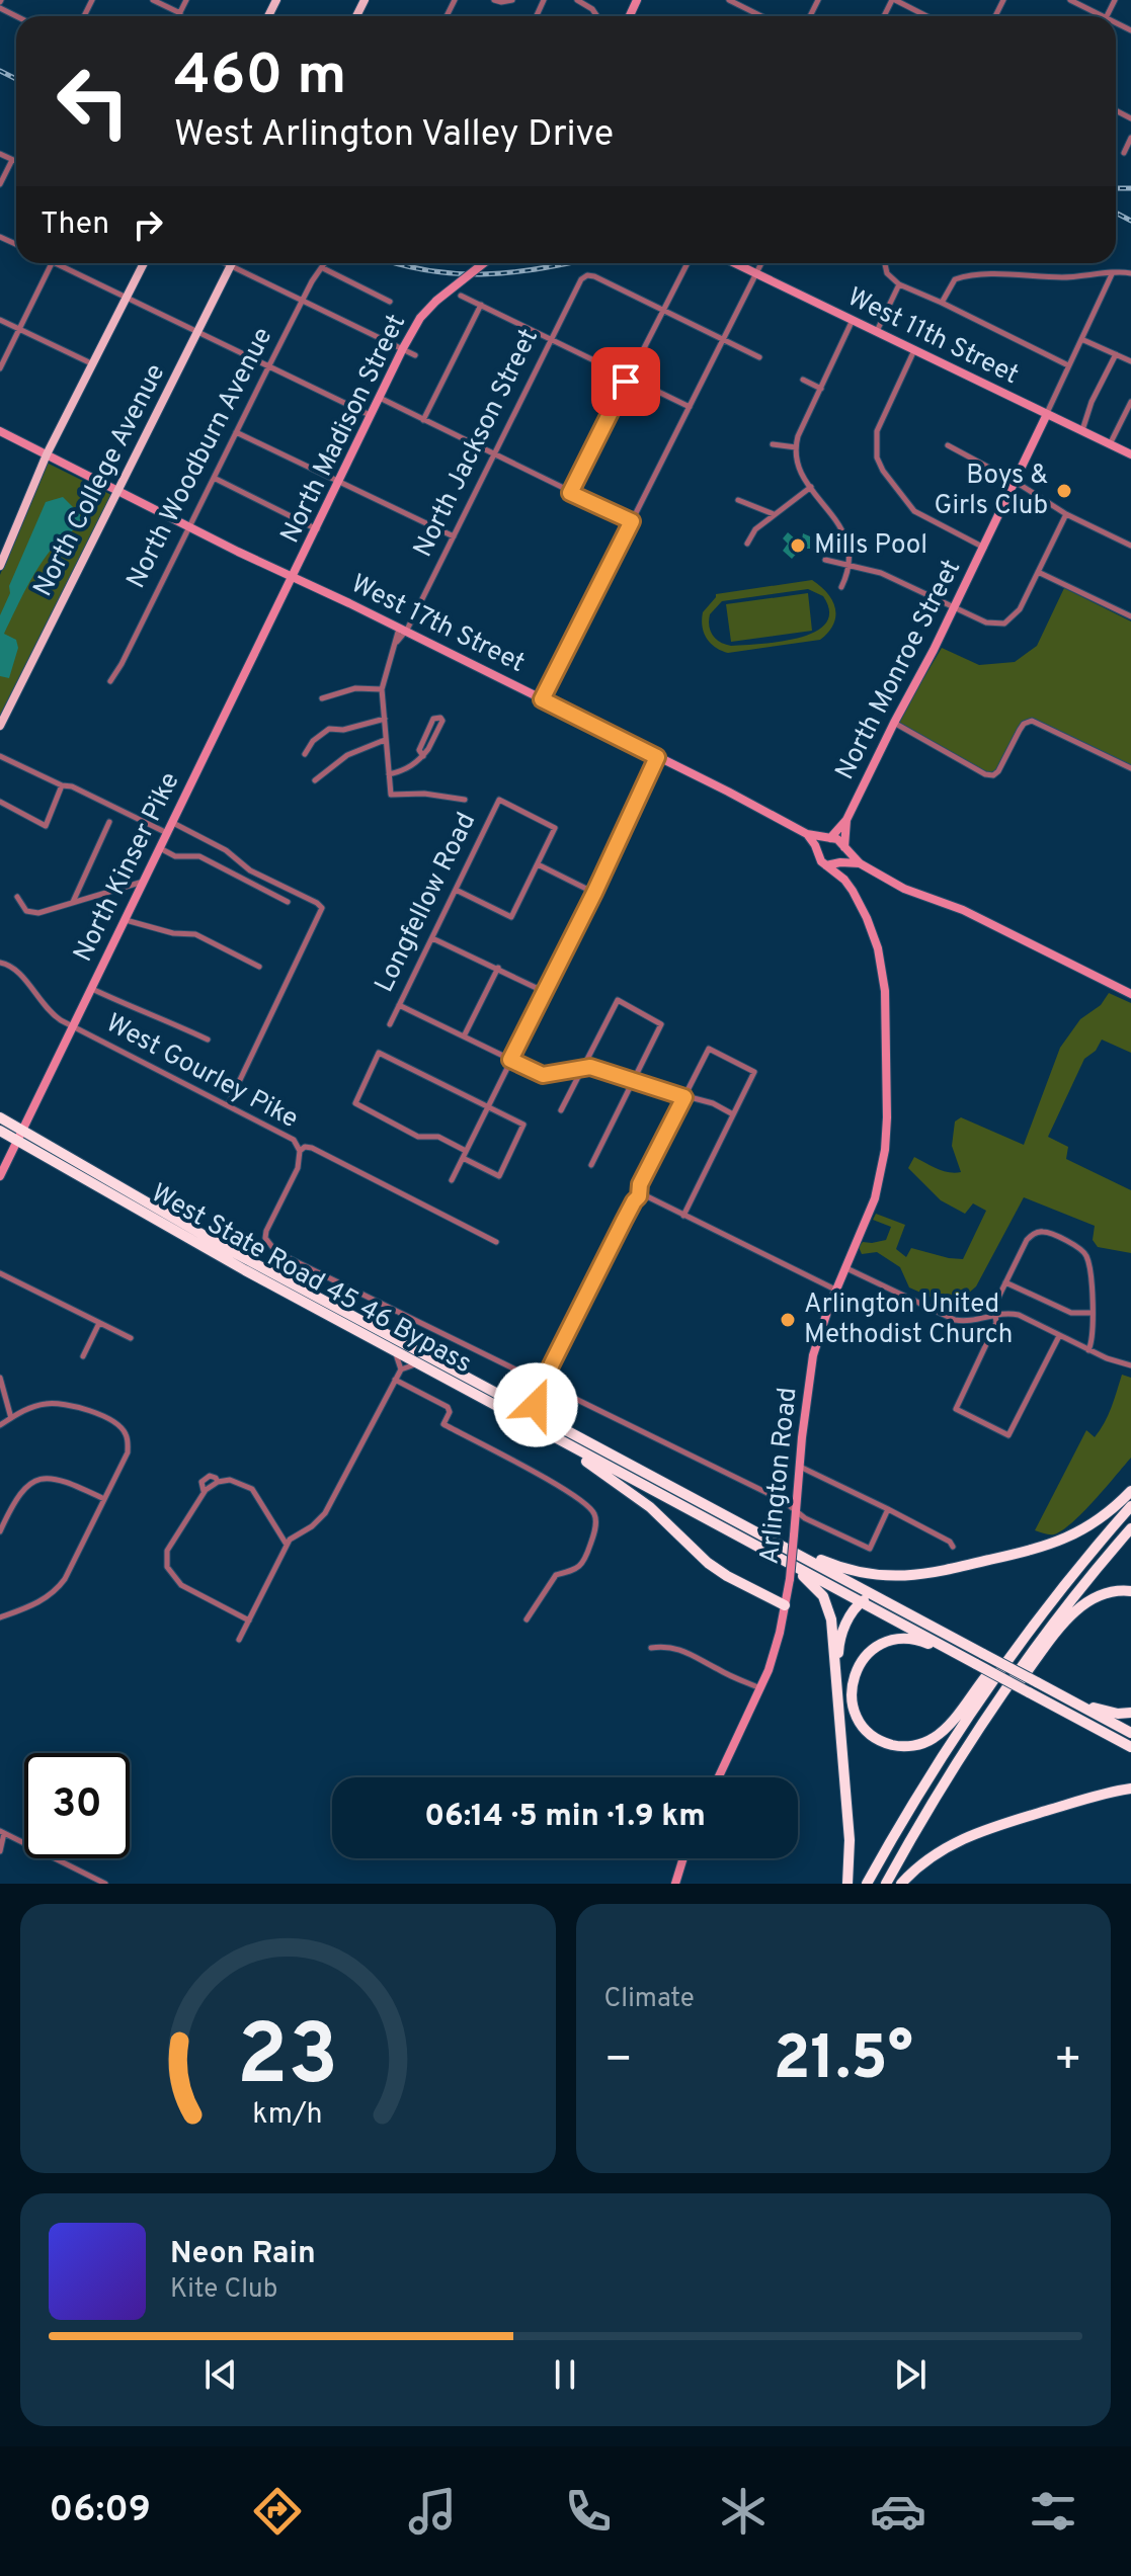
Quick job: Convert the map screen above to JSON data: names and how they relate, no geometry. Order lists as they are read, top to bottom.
{
  "streets": {
    "highway": ["West State Road 45 46 Bypass"],
    "main road": ["North College Avenue"],
    "street": [
      "West 11th Street",
      "North Madison Street",
      "North Jackson Street",
      "North Woodburn Avenue",
      "West 17th Street",
      "North Monroe Street",
      "North Kinser Pike",
      "Longfellow Road",
      "West Gourley Pike",
      "Arlington Road"
    ]
  },
  "crossings": [
    ["West 11th Street", "North Monroe Street"],
    ["North Madison Street", "West 17th Street"],
    ["North Madison Street", "North Kinser Pike"],
    ["North Jackson Street", "West 17th Street"],
    ["North Woodburn Avenue", "West 17th Street"],
    ["North College Avenue", "West 17th Street"],
    ["West 17th Street", "North Monroe Street"],
    ["West 17th Street", "North Kinser Pike"],
    ["West 17th Street", "Arlington Road"],
    ["North Monroe Street", "Arlington Road"],
    ["North Kinser Pike", "West Gourley Pike"],
    ["North Kinser Pike", "West State Road 45 46 Bypass"],
    ["West Gourley Pike", "Arlington Road"]
  ],
  "places": ["Boys & Girls Club", "Mills Pool", "Arlington United Methodist Church"],
  "page": {
    "turn": ["460 m", "West Arlington Valley Drive"],
    "then": "Then",
    "limit": "30",
    "trip": "06:14 · 5 min · 1.9 km",
    "tile": "Climate",
    "heat": ["−", "21.5°", "+"],
    "song": ["Neon Rain", "Kite Club"],
    "tabs": "06:09",
    "gauge": ["23", "km/h"]
  }
}
